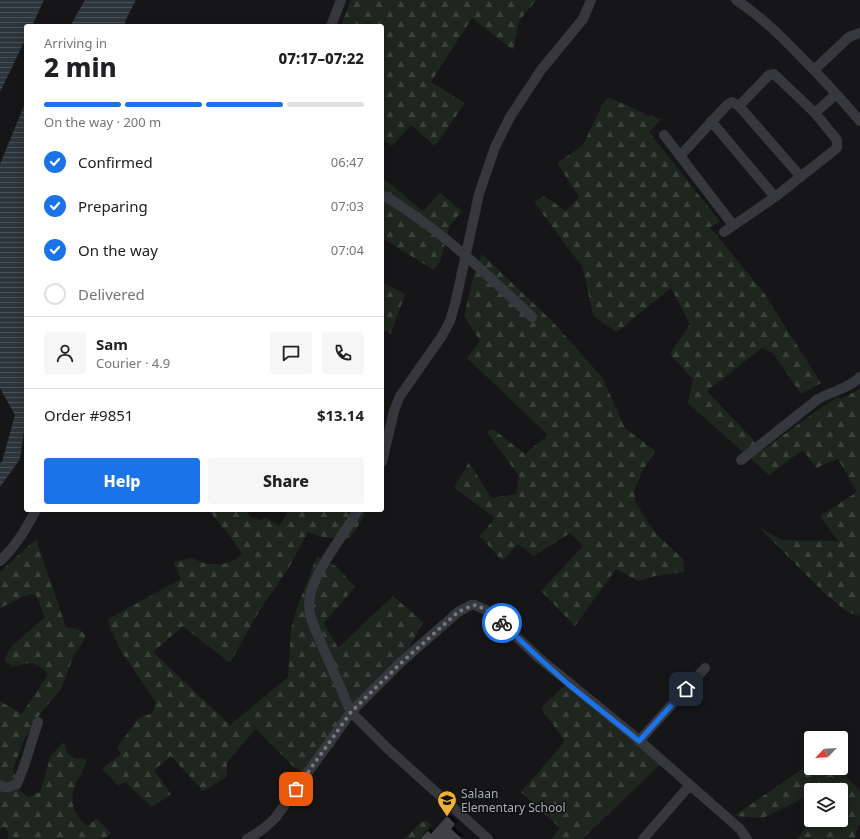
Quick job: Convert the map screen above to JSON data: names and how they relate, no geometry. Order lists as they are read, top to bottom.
{
  "places": {
    "school or university": ["Salaan Elementary School"]
  },
  "north": "bottom left",
  "page": {
    "heading": ["2 min", "Arriving in", "07:17–07:22"],
    "panel": [
      "Sam",
      "Courier · 4.9",
      "Order #9851",
      "$13.14"
    ],
    "bar": "On the way · 200 m",
    "list": [
      ["Confirmed", "06:47"],
      ["Preparing", "07:03"],
      ["On the way", "07:04"],
      "Delivered"
    ],
    "buttons": ["Help", "Share"]
  }
}
